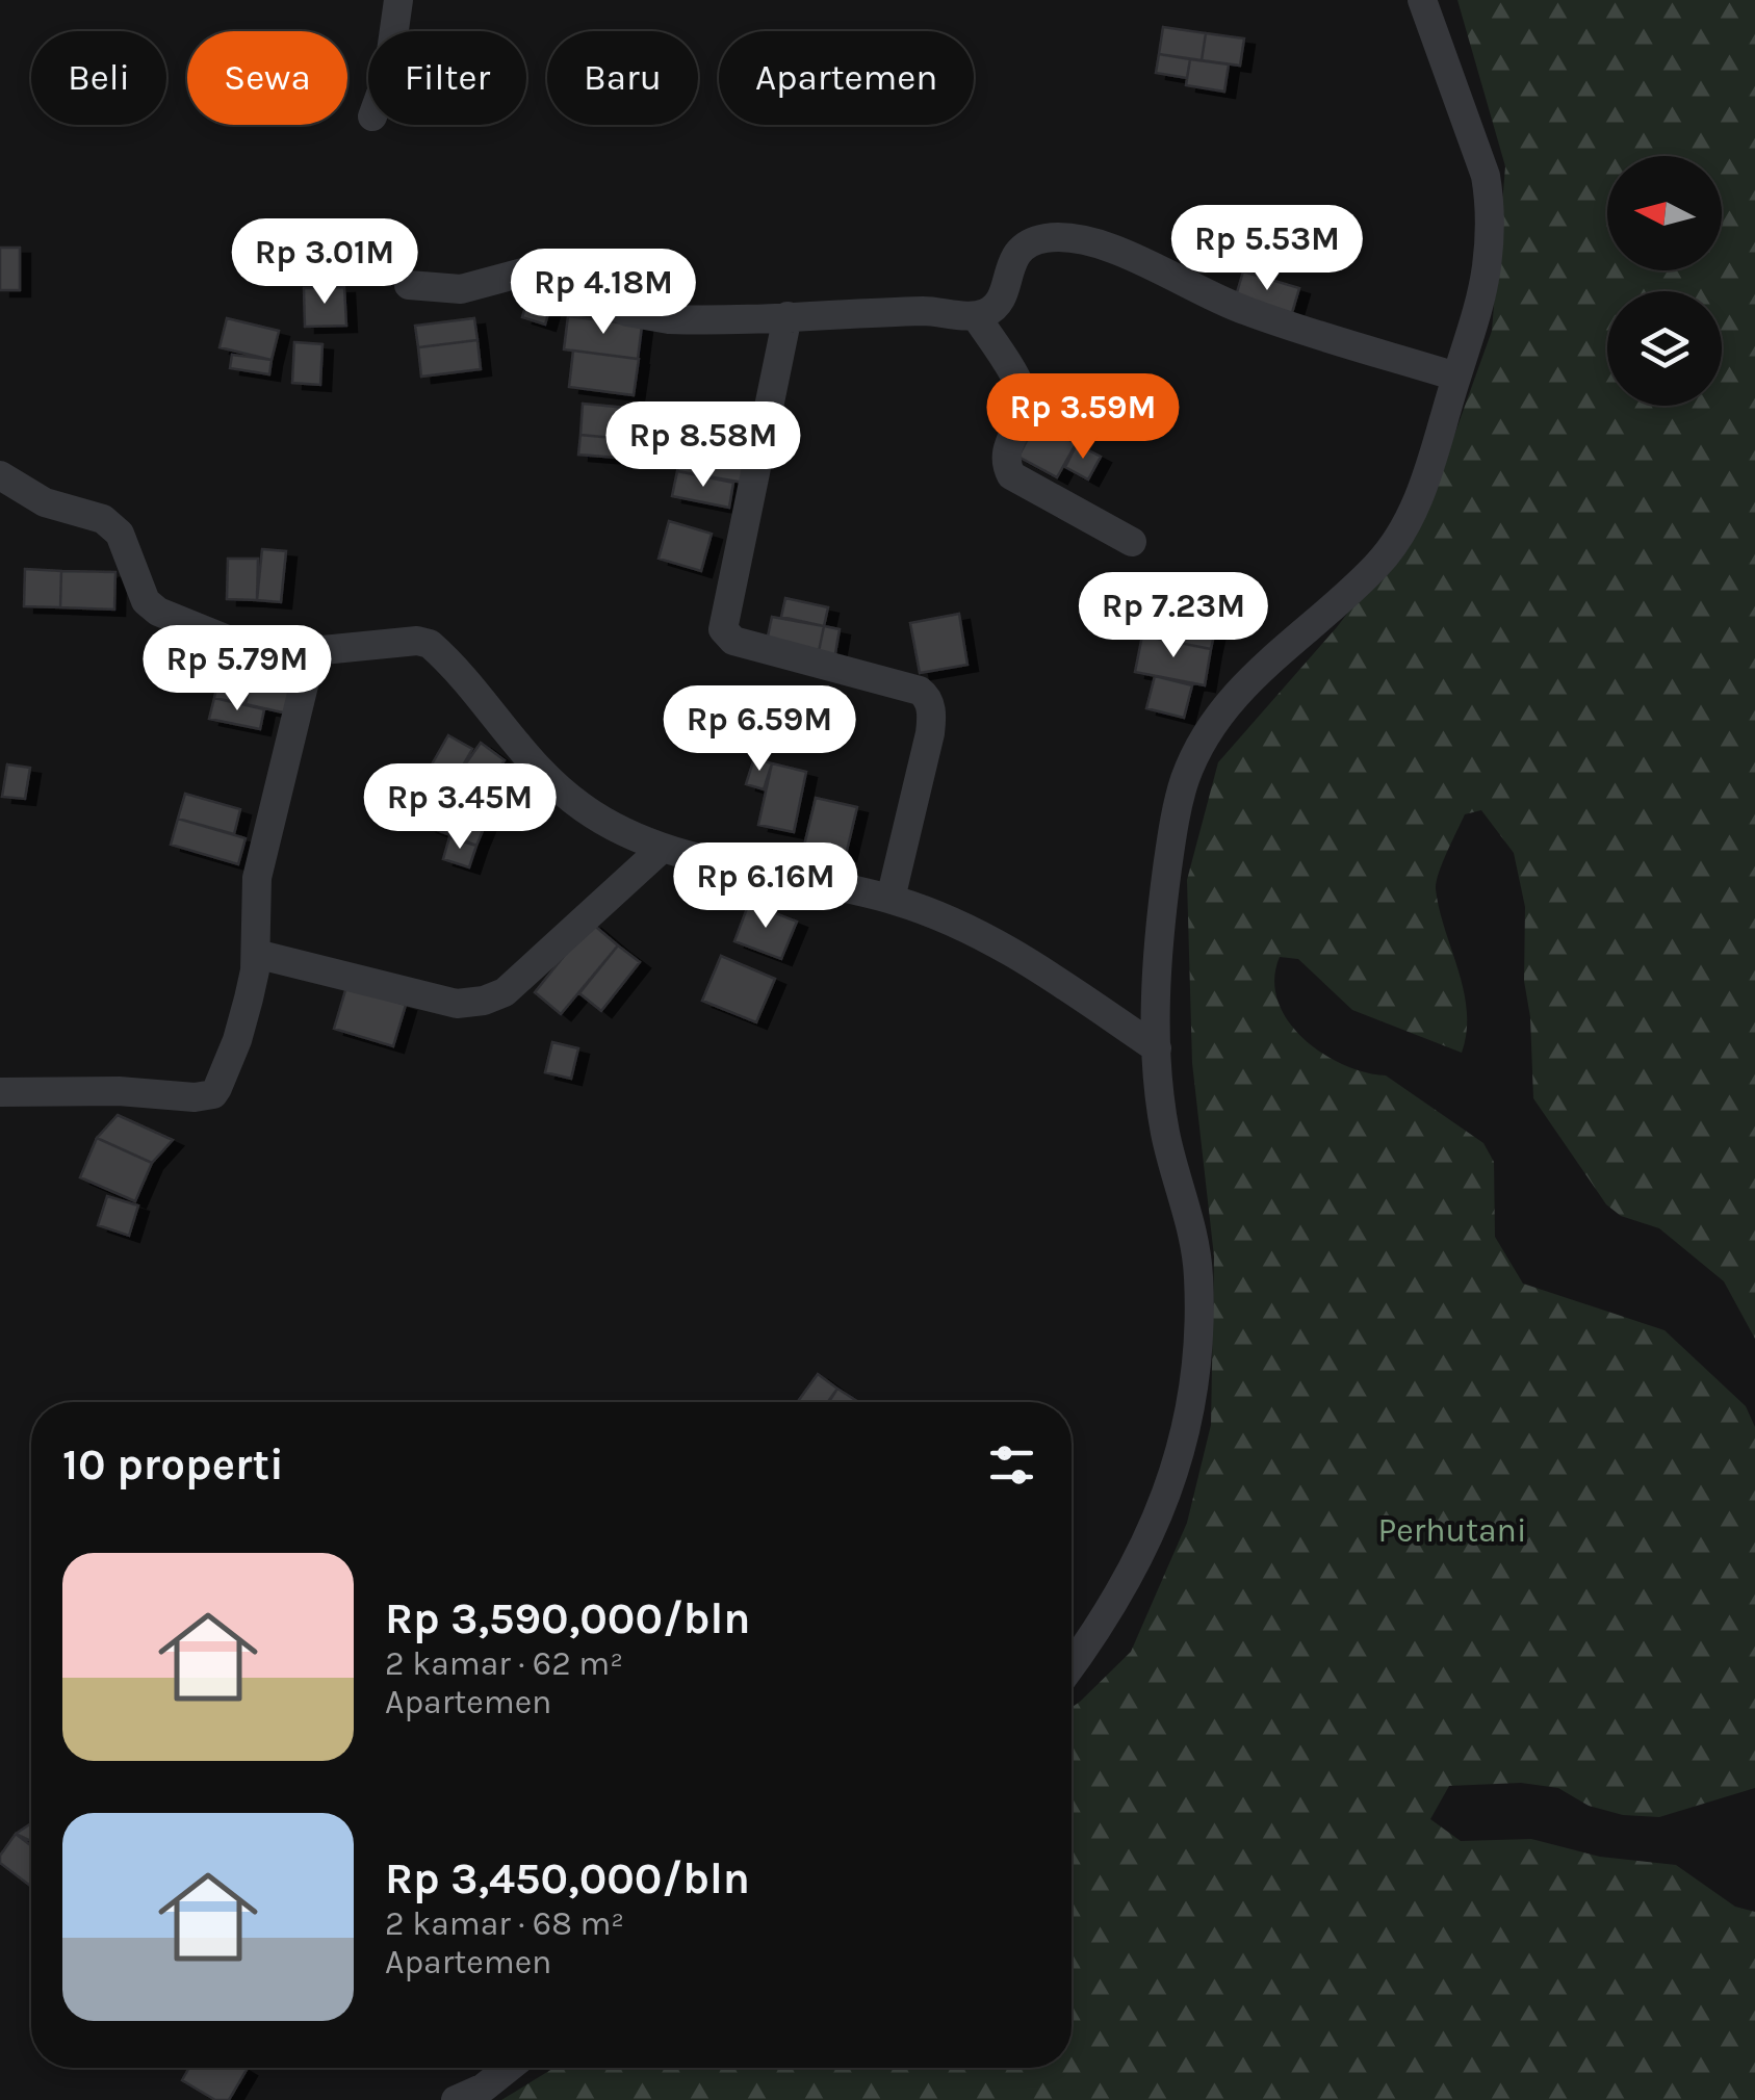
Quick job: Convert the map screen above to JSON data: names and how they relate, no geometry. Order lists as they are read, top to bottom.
{
  "parks": ["Perhutani"],
  "north": "left",
  "page": {
    "chip": [
      "Beli",
      "Sewa",
      "Filter",
      "Baru",
      "Apartemen"
    ],
    "price": [
      "Rp 5.53M",
      "Rp 3.01M",
      "Rp 4.18M",
      "Rp 3.59M",
      "Rp 8.58M",
      "Rp 7.23M",
      "Rp 5.79M",
      "Rp 6.59M",
      "Rp 3.45M",
      "Rp 6.16M"
    ],
    "heading": "10 properti",
    "list": [
      {
        "name": "Rp 3,590,000/bln",
        "note": "2 kamar · 62 m² · Apartemen"
      },
      {
        "name": "Rp 3,450,000/bln",
        "note": "2 kamar · 68 m² · Apartemen"
      }
    ]
  }
}
